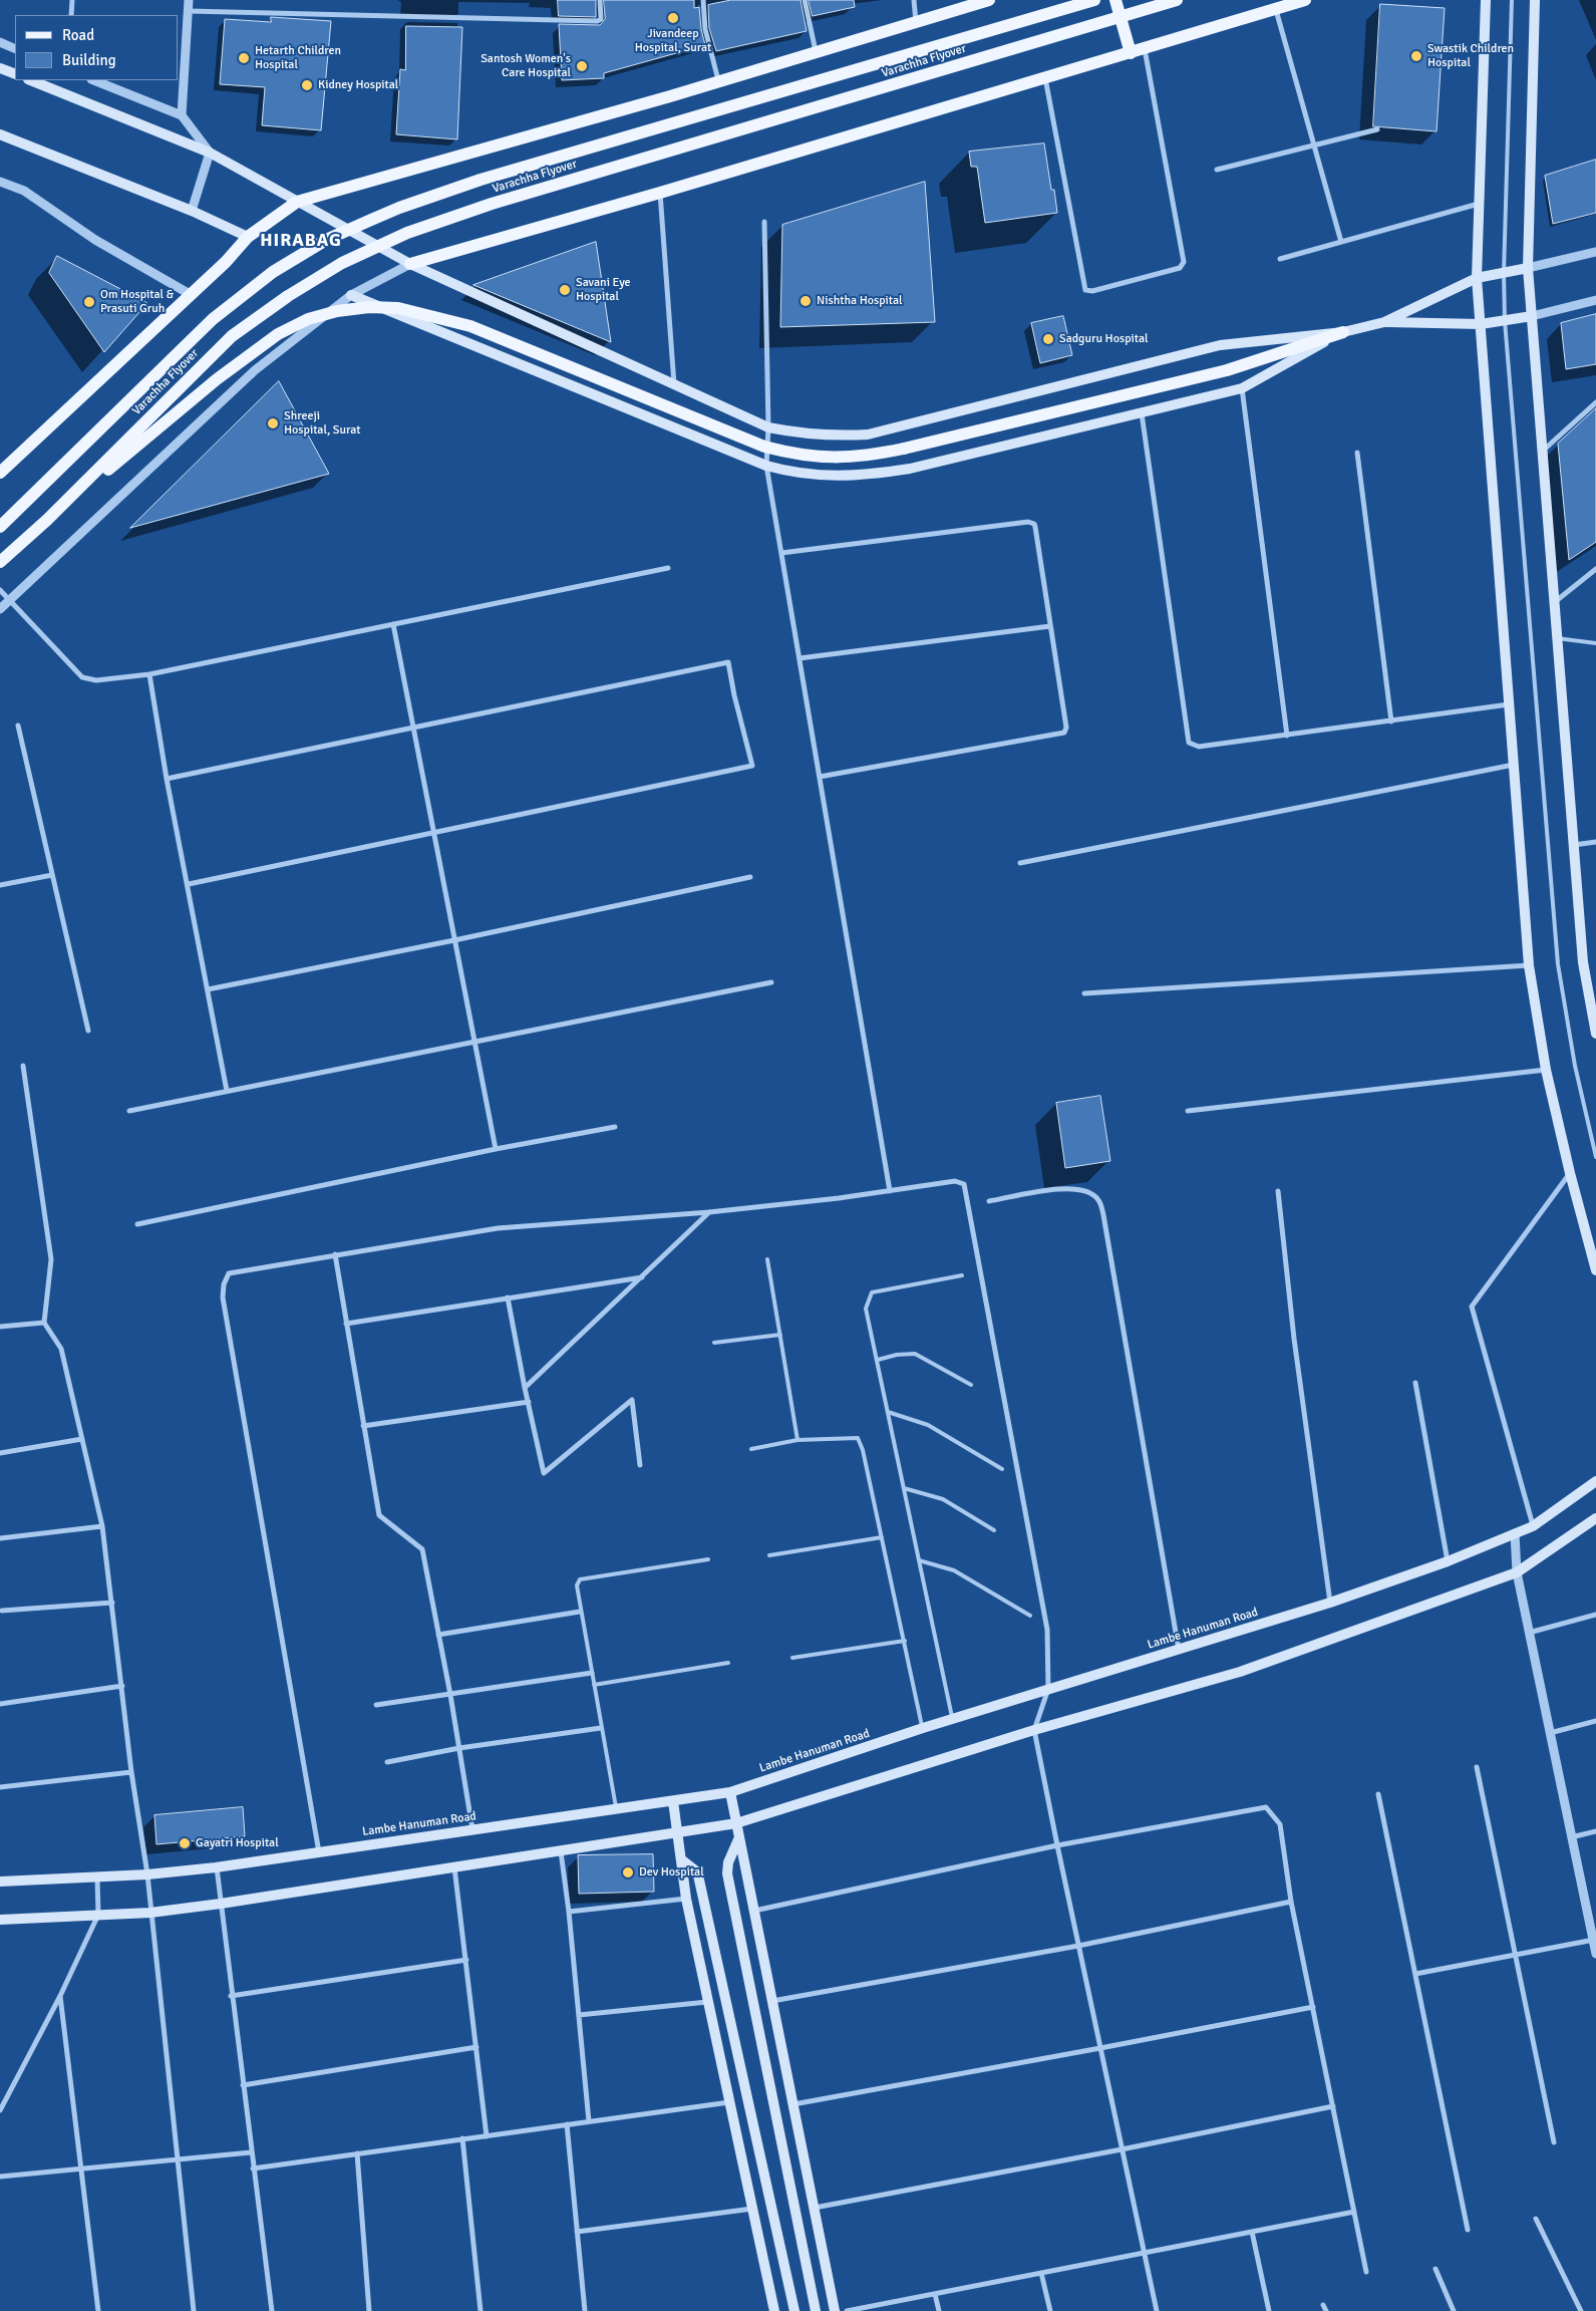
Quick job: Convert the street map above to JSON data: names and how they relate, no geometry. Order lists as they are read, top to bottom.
{
  "streets": {
    "main road": ["Varachha Flyover", "Lambe Hanuman Road"]
  },
  "districts": ["HIRABAG"],
  "places": [
    "Jivandeep Hospital, Surat",
    "Swastik Children Hospital",
    "Hetarth Children Hospital",
    "Santosh Women's Care Hospital",
    "Kidney Hospital",
    "Savani Eye Hospital",
    "Nishtha Hospital",
    "Om Hospital & Prasuti Gruh",
    "Sadguru Hospital",
    "Shreeji Hospital, Surat",
    "Gayatri Hospital",
    "Dev Hospital"
  ],
  "legend": ["Road", "Building"]
}
